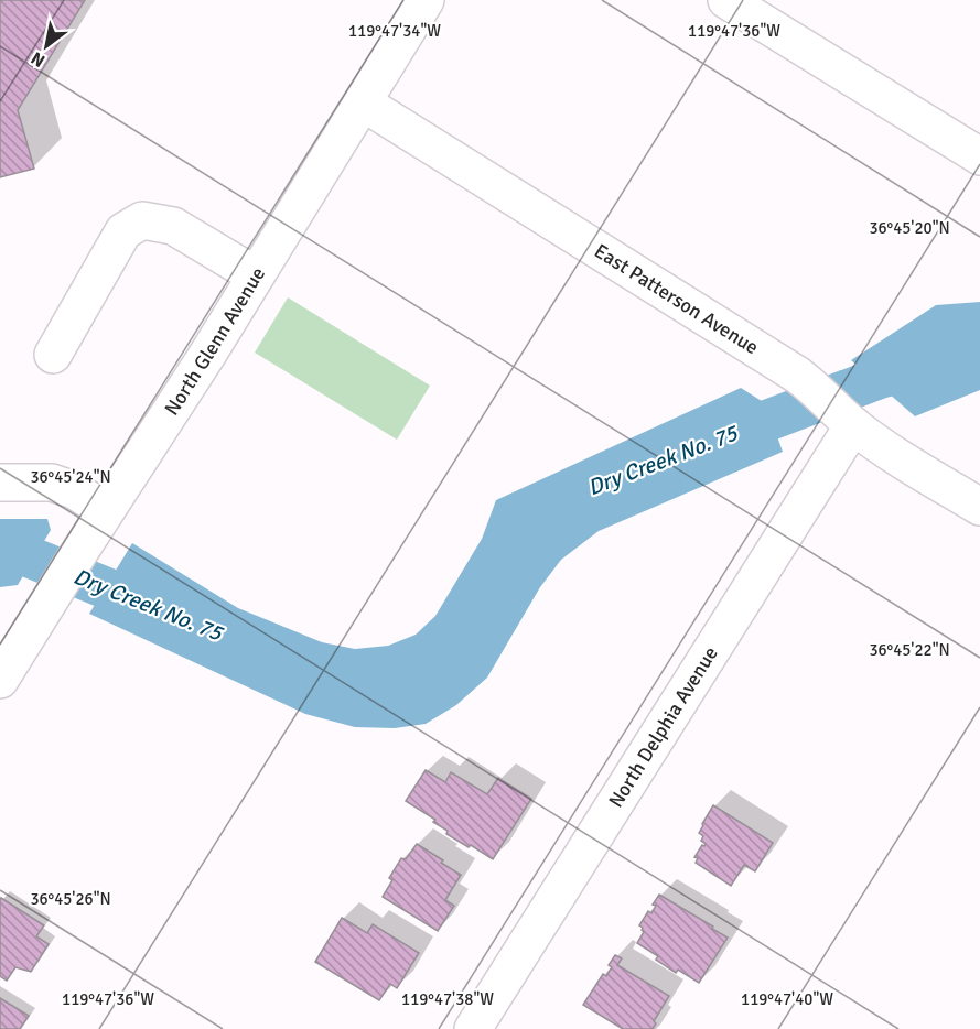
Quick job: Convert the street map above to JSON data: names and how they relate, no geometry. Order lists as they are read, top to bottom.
{
  "streets": {
    "street": ["East Patterson Avenue", "North Glenn Avenue", "North Delphia Avenue"]
  },
  "crossings": [
    ["East Patterson Avenue", "North Glenn Avenue"],
    ["East Patterson Avenue", "North Delphia Avenue"]
  ],
  "water": ["Dry Creek No. 75"],
  "north": "bottom left",
  "coordinates": [
    "119°47'34\"W",
    "119°47'36\"W",
    "36°45'20\"N",
    "36°45'24\"N",
    "36°45'22\"N",
    "36°45'26\"N",
    "119°47'38\"W",
    "119°47'40\"W"
  ]
}
